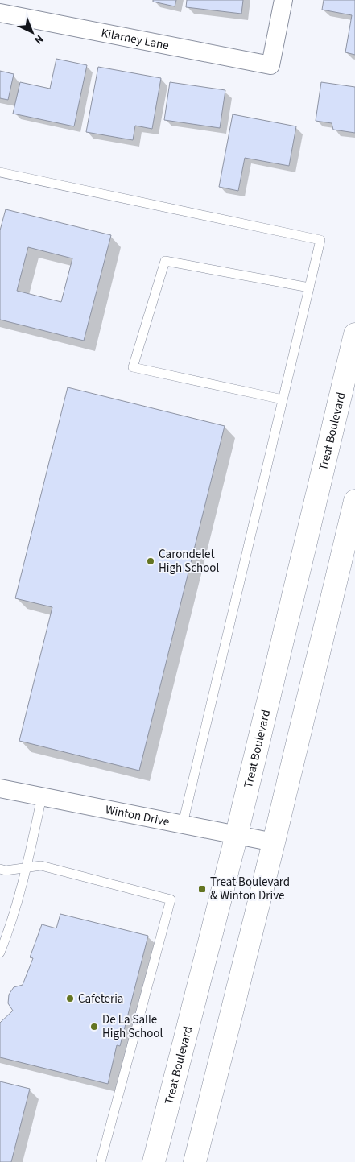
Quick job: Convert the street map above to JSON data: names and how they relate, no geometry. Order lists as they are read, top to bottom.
{
  "streets": {
    "main road": ["Treat Boulevard"],
    "street": ["Kilarney Lane", "Winton Drive"]
  },
  "crossings": [
    ["Treat Boulevard", "Winton Drive"]
  ],
  "places": {
    "other": ["Carondelet High School", "Cafeteria", "De La Salle High School"],
    "transit": ["Treat Boulevard & Winton Drive"]
  },
  "north": "bottom right"
}
